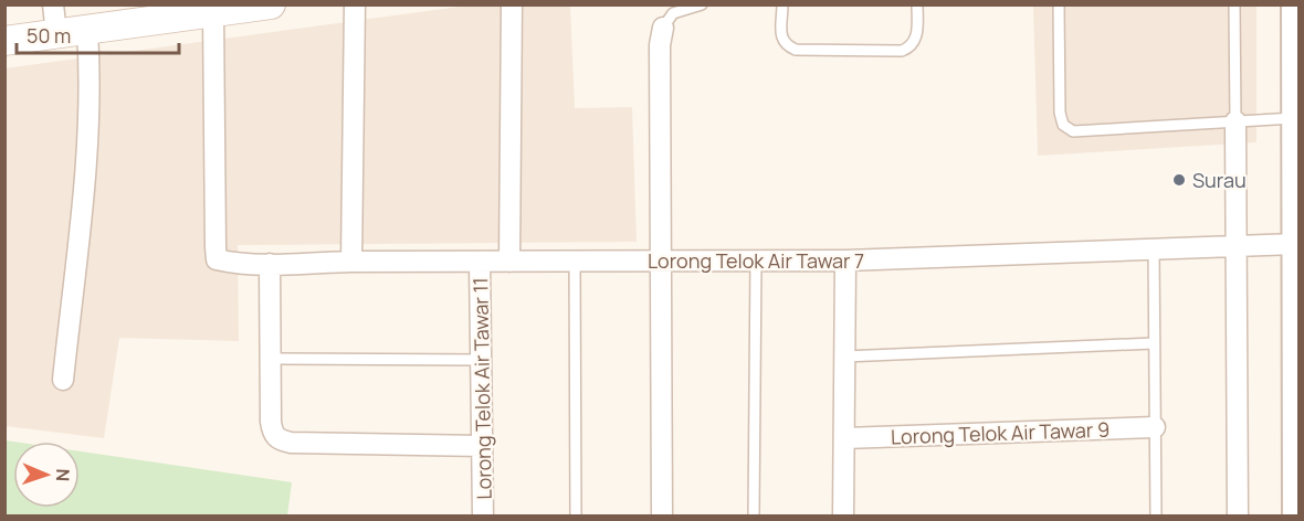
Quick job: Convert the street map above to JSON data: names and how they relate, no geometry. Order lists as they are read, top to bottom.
{
  "streets": {
    "street": ["Lorong Telok Air Tawar 7", "Lorong Telok Air Tawar 11", "Lorong Telok Air Tawar 9"]
  },
  "crossings": [
    ["Lorong Telok Air Tawar 7", "Lorong Telok Air Tawar 11"]
  ],
  "places": ["Surau"],
  "scale_bar": "50 m",
  "north": "right"
}
